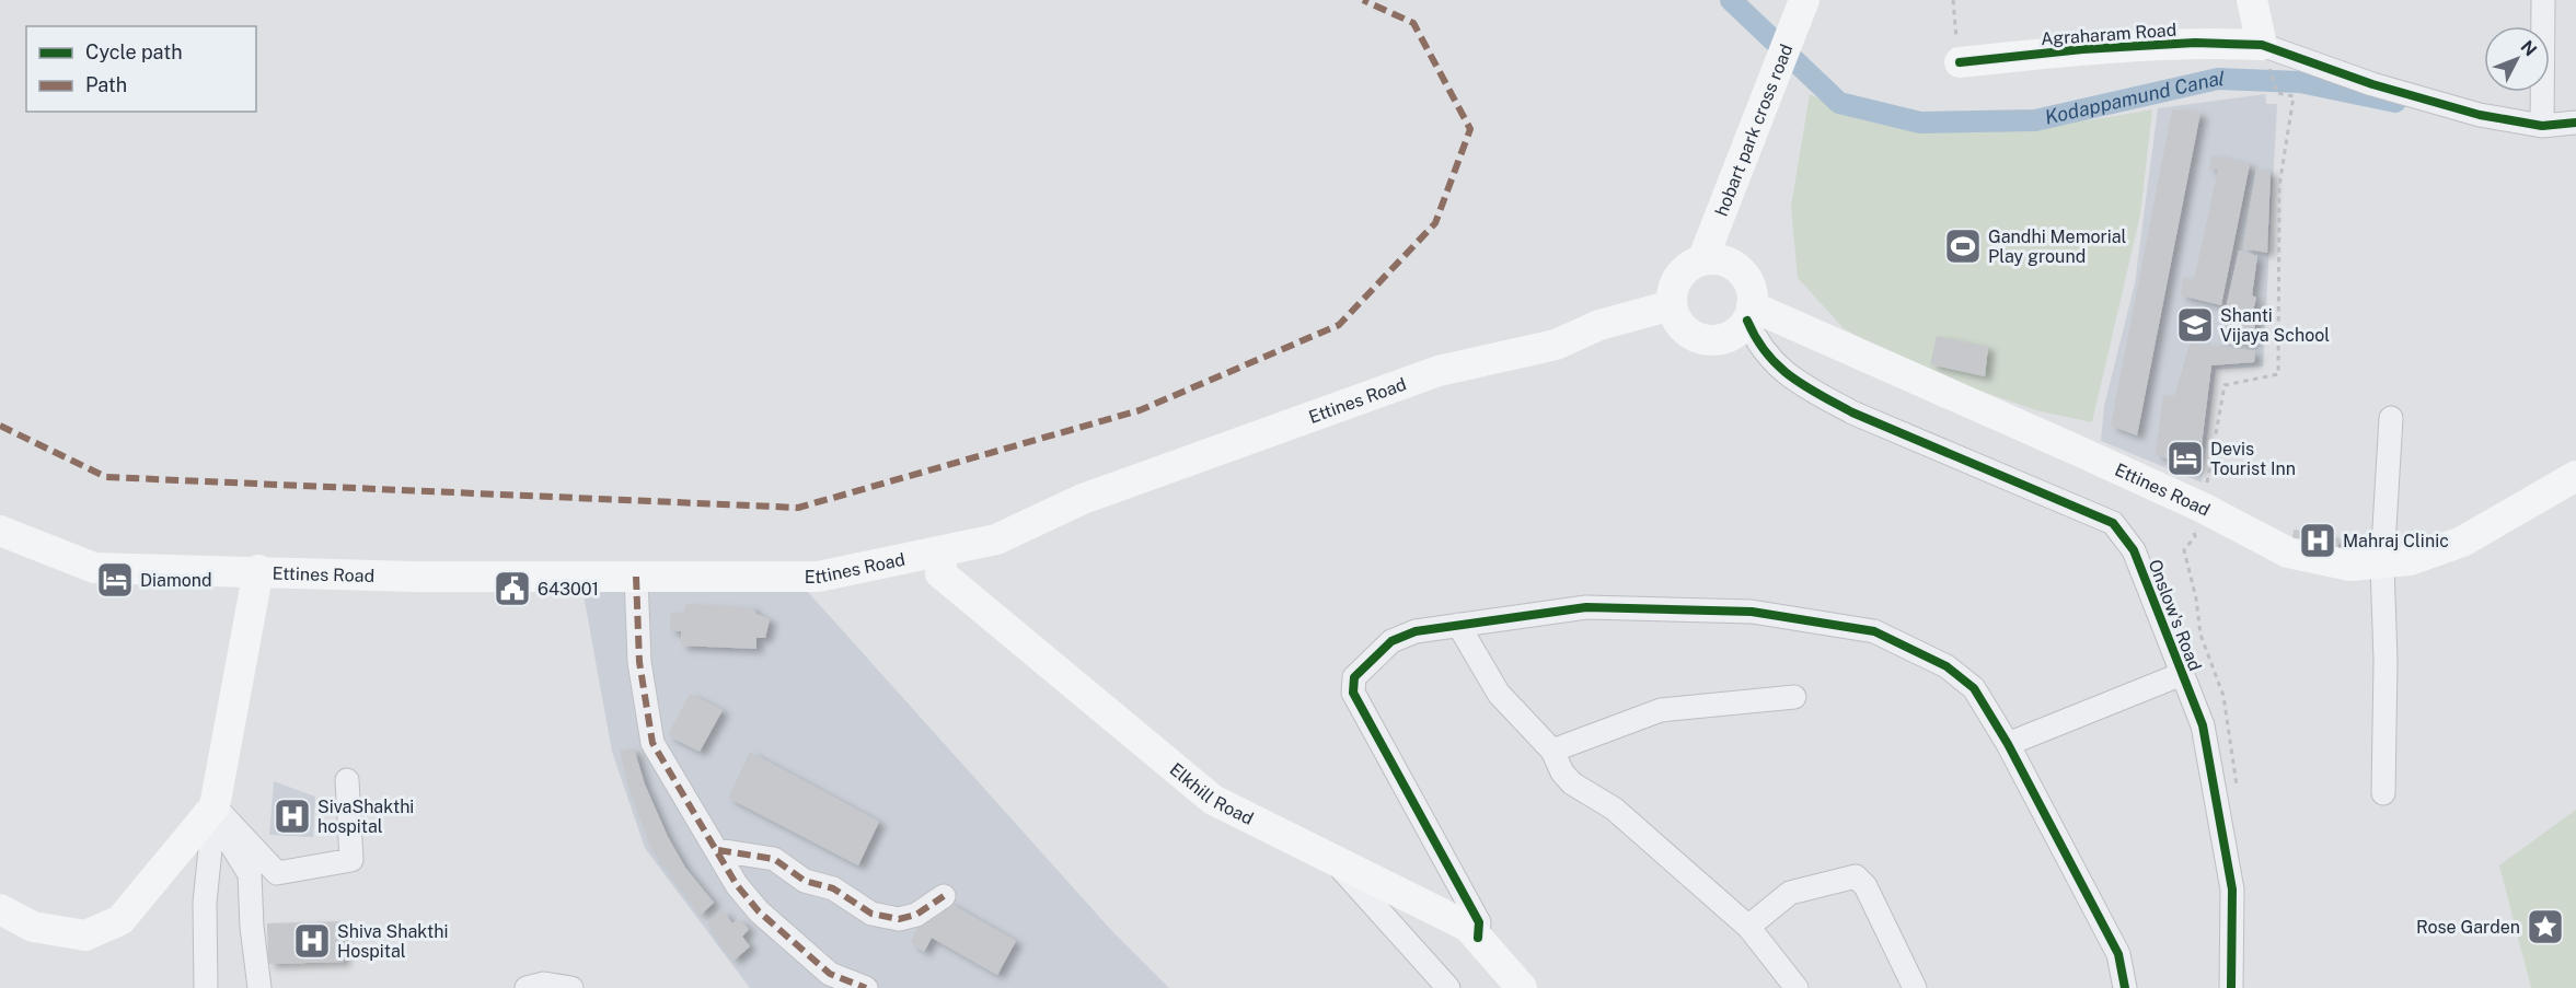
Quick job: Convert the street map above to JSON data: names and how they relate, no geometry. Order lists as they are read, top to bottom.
{
  "streets": {
    "main road": [
      "Agraharam Road",
      "hobart park cross road",
      "Ettines Road",
      "Elkhill Road"
    ],
    "street": ["Onslow's Road"]
  },
  "crossings": [
    ["hobart park cross road", "Ettines Road"],
    ["hobart park cross road", "Onslow's Road"],
    ["Ettines Road", "Onslow's Road"],
    ["Ettines Road", "Elkhill Road"]
  ],
  "water": ["Kodappamund Canal"],
  "places": {
    "sports": ["Gandhi Memorial Play ground"],
    "school or university": ["Shanti Vijaya School"],
    "hotel": ["Devis Tourist Inn", "Diamond"],
    "hospital": ["Mahraj Clinic", "SivaShakthi hospital", "Shiva Shakthi Hospital"],
    "public building": ["643001"],
    "place": ["Rose Garden"]
  },
  "legend": ["Cycle path", "Path"],
  "north": "top right"
}
